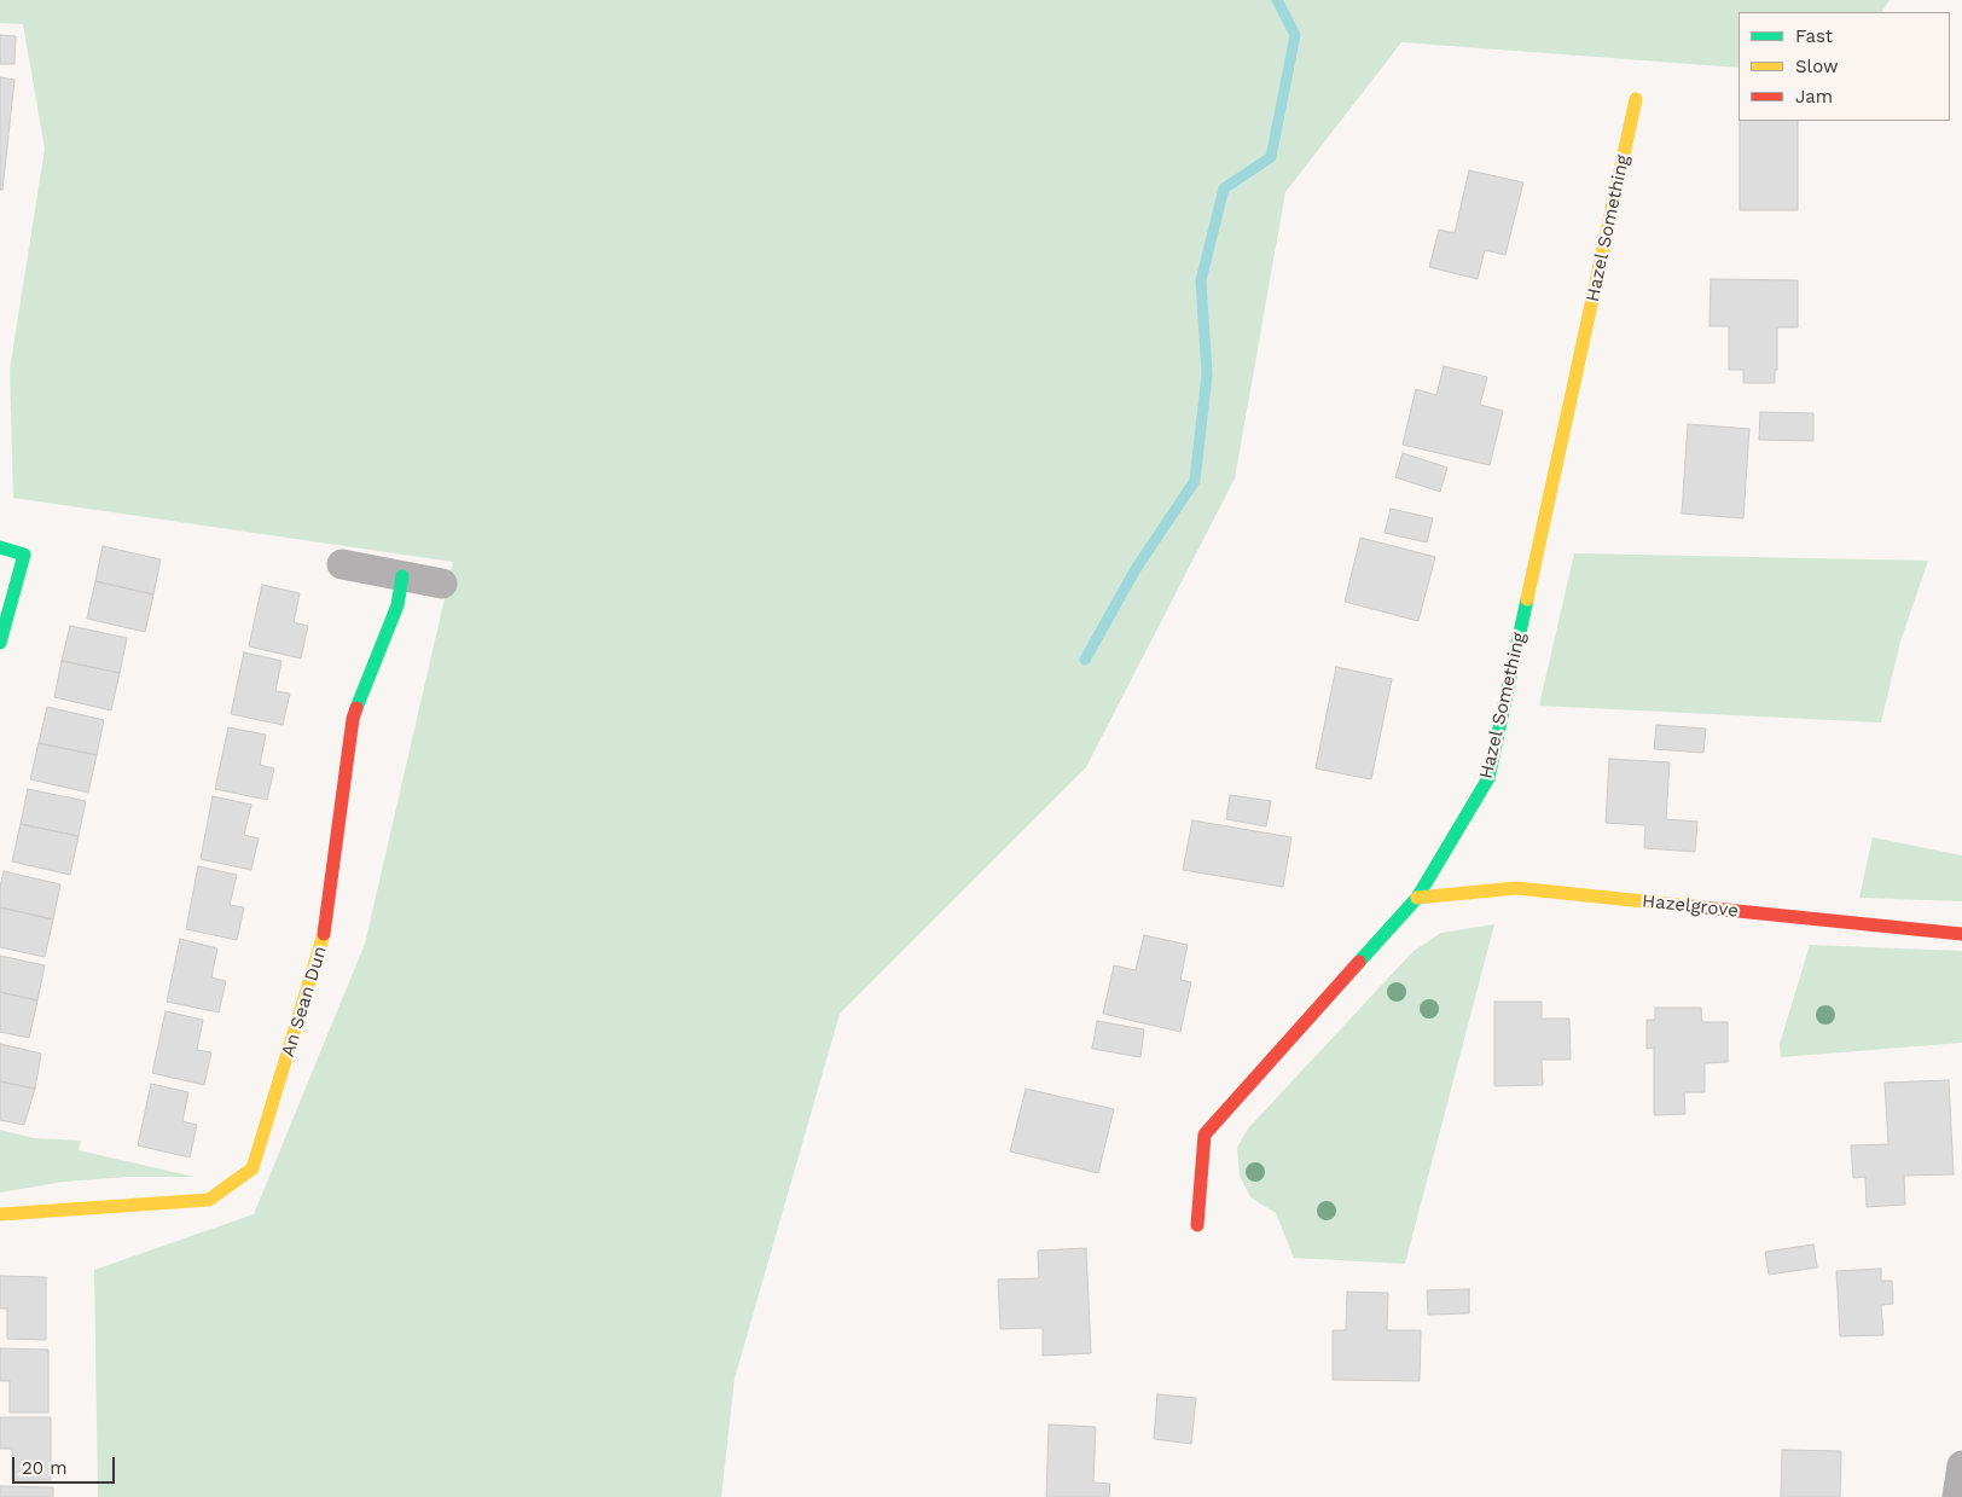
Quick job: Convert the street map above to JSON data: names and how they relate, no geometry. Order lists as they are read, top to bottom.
{
  "streets": {
    "street": ["Hazel Something", "Hazelgrove", "An Sean Dun"]
  },
  "crossings": [
    ["Hazel Something", "Hazelgrove"]
  ],
  "legend": ["Fast", "Slow", "Jam"],
  "scale_bar": "20 m"
}
